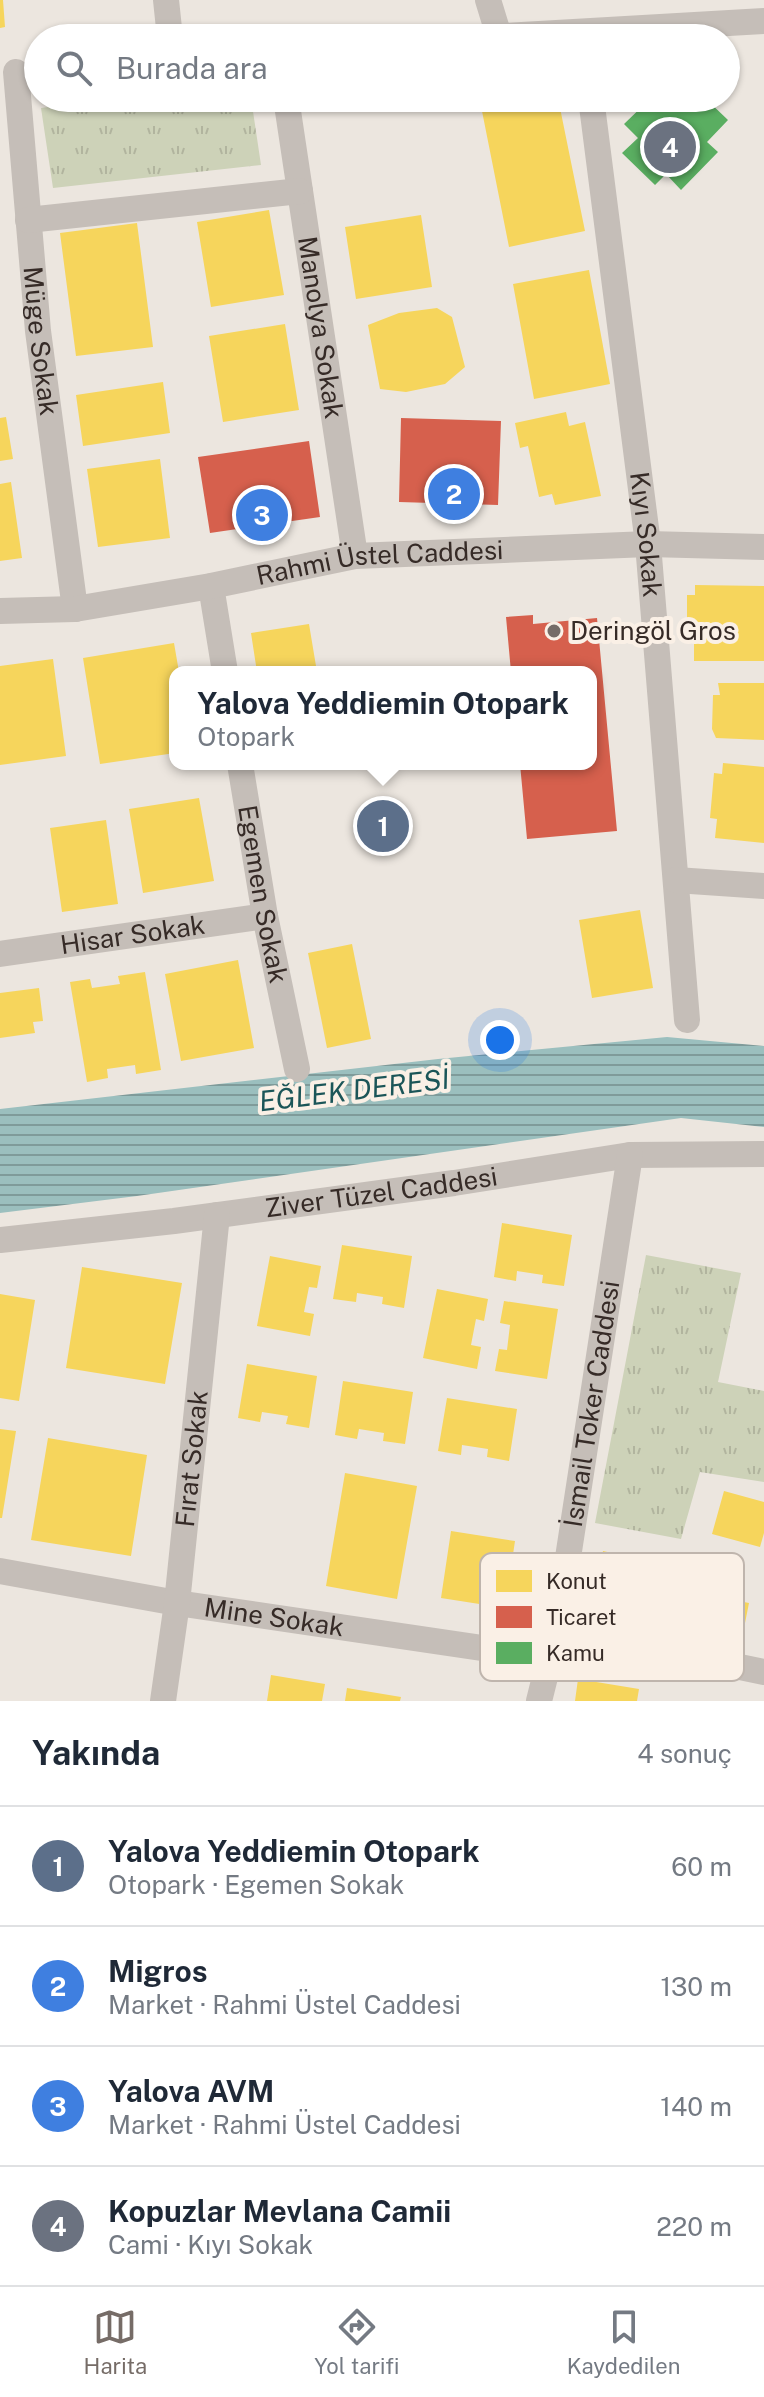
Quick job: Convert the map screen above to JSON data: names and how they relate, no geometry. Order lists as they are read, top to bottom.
{
  "streets": {
    "street": [
      "Manolya Sokak",
      "Müge Sokak",
      "Kıyı Sokak",
      "Rahmi Üstel Caddesi",
      "Egemen Sokak",
      "Hisar Sokak",
      "Ziver Tüzel Caddesi",
      "İsmail Toker Caddesi",
      "Fırat Sokak",
      "Mine Sokak"
    ]
  },
  "crossings": [
    ["Manolya Sokak", "Rahmi Üstel Caddesi"],
    ["Müge Sokak", "Rahmi Üstel Caddesi"],
    ["Kıyı Sokak", "Rahmi Üstel Caddesi"],
    ["Egemen Sokak", "Hisar Sokak"],
    ["Ziver Tüzel Caddesi", "İsmail Toker Caddesi"],
    ["Ziver Tüzel Caddesi", "Fırat Sokak"],
    ["Fırat Sokak", "Mine Sokak"]
  ],
  "water": ["EĞLEK DERESİ"],
  "places": ["Deringöl Gros"],
  "legend": ["Konut", "Ticaret", "Kamu"],
  "page": {
    "search": "Burada ara",
    "pins": [
      "4",
      "2",
      "3",
      "1"
    ],
    "popup": ["Yalova Yeddiemin Otopark", "Otopark"],
    "heading": ["Yakında", "4 sonuç"],
    "list": [
      {
        "mark": "1",
        "name": "Yalova Yeddiemin Otopark",
        "note": "Otopark · Egemen Sokak",
        "value": "60 m"
      },
      {
        "mark": "2",
        "name": "Migros",
        "note": "Market · Rahmi Üstel Caddesi",
        "value": "130 m"
      },
      {
        "mark": "3",
        "name": "Yalova AVM",
        "note": "Market · Rahmi Üstel Caddesi",
        "value": "140 m"
      },
      {
        "mark": "4",
        "name": "Kopuzlar Mevlana Camii",
        "note": "Cami · Kıyı Sokak",
        "value": "220 m"
      }
    ],
    "nav": ["Harita", "Yol tarifi", "Kaydedilen"]
  }
}
